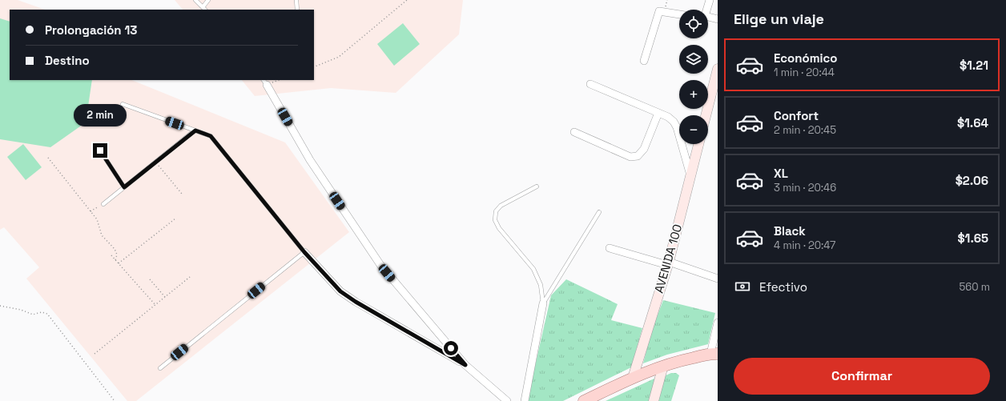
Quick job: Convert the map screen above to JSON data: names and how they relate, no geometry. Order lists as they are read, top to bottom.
{
  "streets": {
    "street": ["AVENIDA 100"]
  },
  "page": {
    "heading": "Elige un viaje",
    "map_buttons": ["+", "−"],
    "banner": ["Prolongación 13", "Destino"],
    "list": [
      {
        "name": "Económico",
        "note": "1 min · 20:44",
        "value": "$1.21"
      },
      {
        "name": "Confort",
        "note": "2 min · 20:45",
        "value": "$1.64"
      },
      {
        "name": "XL",
        "note": "3 min · 20:46",
        "value": "$2.06"
      },
      {
        "name": "Black",
        "note": "4 min · 20:47",
        "value": "$1.65"
      }
    ],
    "bubble": "2 min",
    "pay": ["Efectivo", "560 m"],
    "buttons": "Confirmar"
  }
}
